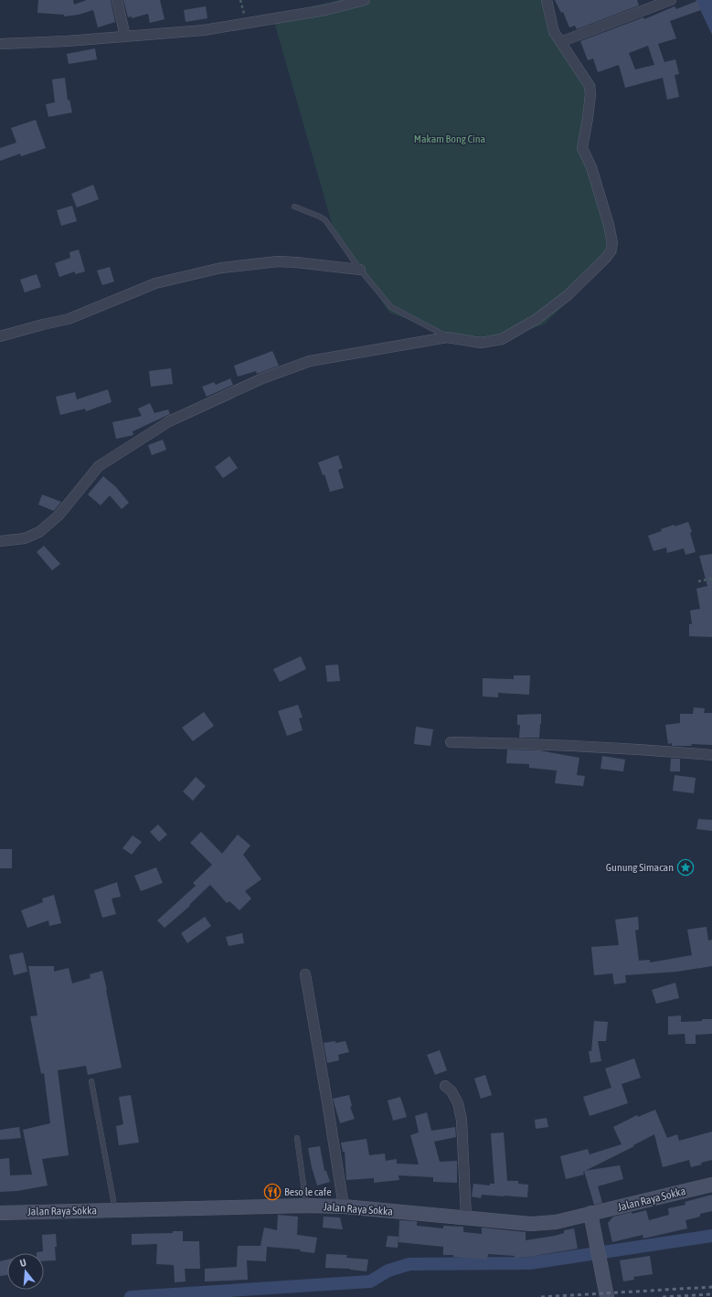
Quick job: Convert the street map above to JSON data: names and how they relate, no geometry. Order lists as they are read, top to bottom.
{
  "streets": {
    "main road": ["Jalan Raya Sokka"]
  },
  "parks": ["Makam Bong Cina"],
  "places": {
    "place": ["Gunung Simacan"],
    "restaurant": ["Beso le cafe"]
  },
  "north": "top"
}
